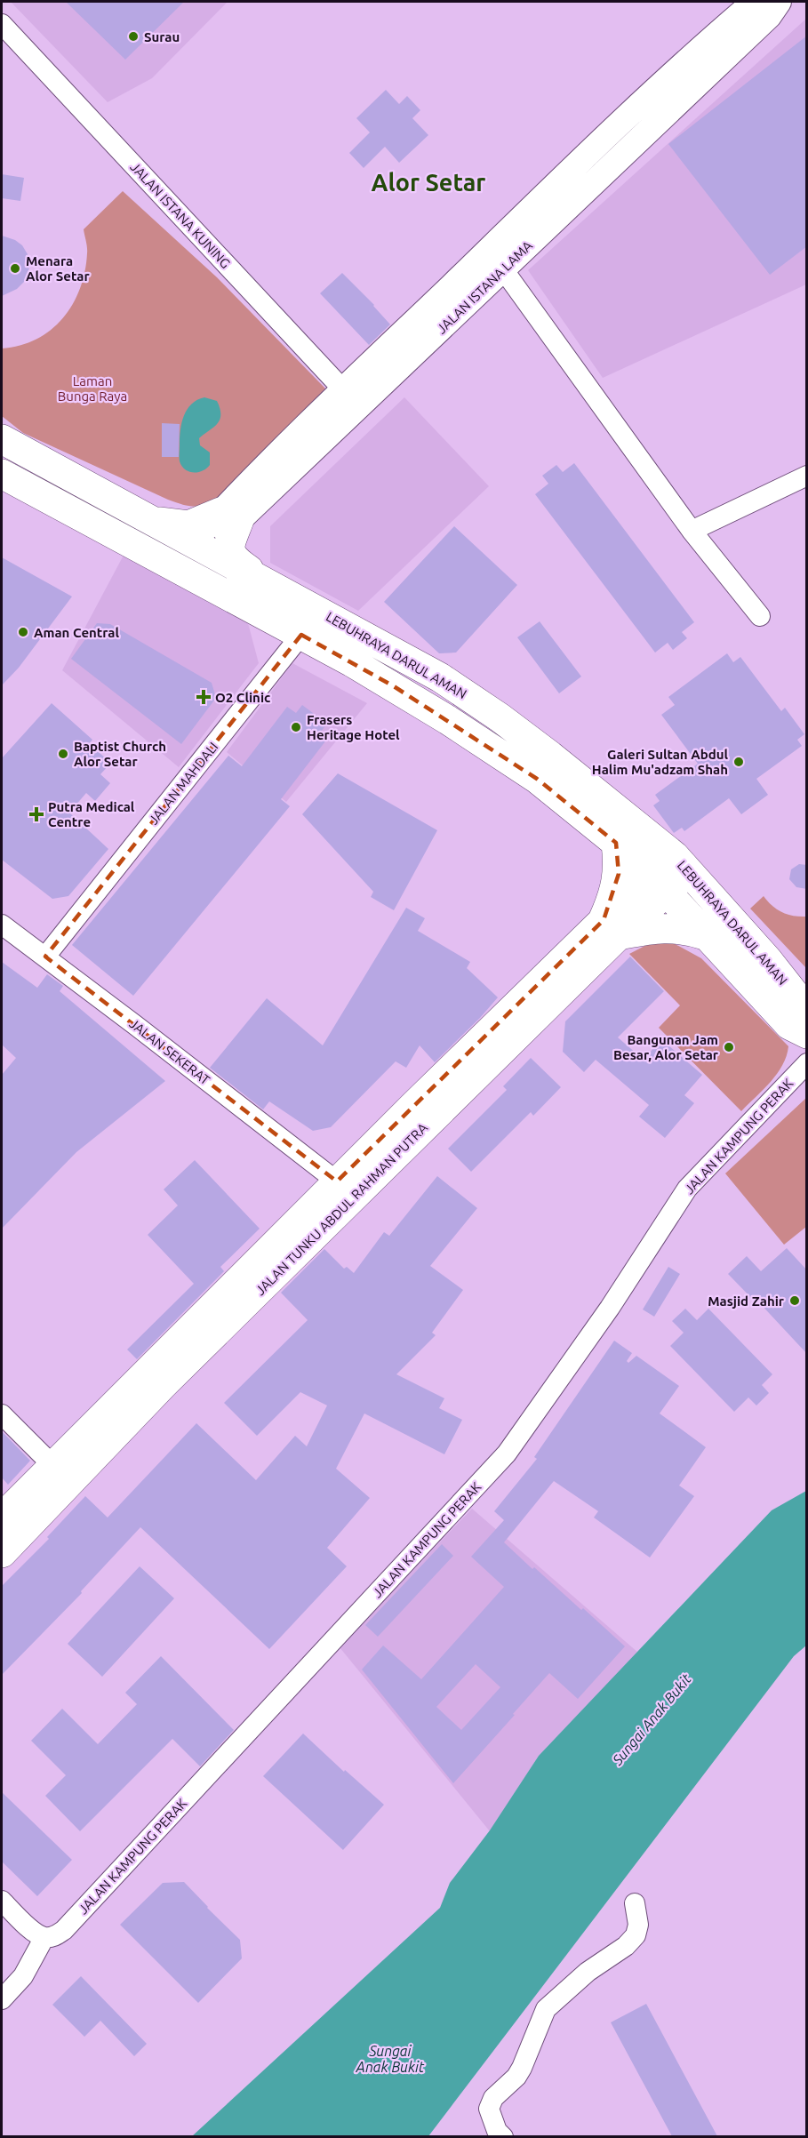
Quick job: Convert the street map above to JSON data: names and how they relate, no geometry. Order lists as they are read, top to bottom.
{
  "streets": {
    "main road": ["LEBUHRAYA DARUL AMAN", "JALAN TUNKU ABDUL RAHMAN PUTRA"],
    "street": [
      "JALAN ISTANA KUNING",
      "JALAN ISTANA LAMA",
      "JALAN MAHDALI",
      "JALAN SEKERAT",
      "JALAN KAMPUNG PERAK"
    ]
  },
  "crossings": [
    ["JALAN ISTANA KUNING", "JALAN ISTANA LAMA"],
    ["JALAN ISTANA LAMA", "LEBUHRAYA DARUL AMAN"],
    ["LEBUHRAYA DARUL AMAN", "JALAN MAHDALI"],
    ["LEBUHRAYA DARUL AMAN", "JALAN TUNKU ABDUL RAHMAN PUTRA"],
    ["JALAN MAHDALI", "JALAN SEKERAT"],
    ["JALAN SEKERAT", "JALAN TUNKU ABDUL RAHMAN PUTRA"]
  ],
  "districts": ["Alor Setar"],
  "water": ["Sungai Anak Bukit"],
  "parks": ["Laman Bunga Raya"],
  "places": {
    "other": [
      "Surau",
      "Menara Alor Setar",
      "Aman Central",
      "Frasers Heritage Hotel",
      "Baptist Church Alor Setar",
      "Galeri Sultan Abdul Halim Mu'adzam Shah",
      "Bangunan Jam Besar, Alor Setar",
      "Masjid Zahir"
    ],
    "health": ["O2 Clinic", "Putra Medical Centre"]
  }
}
